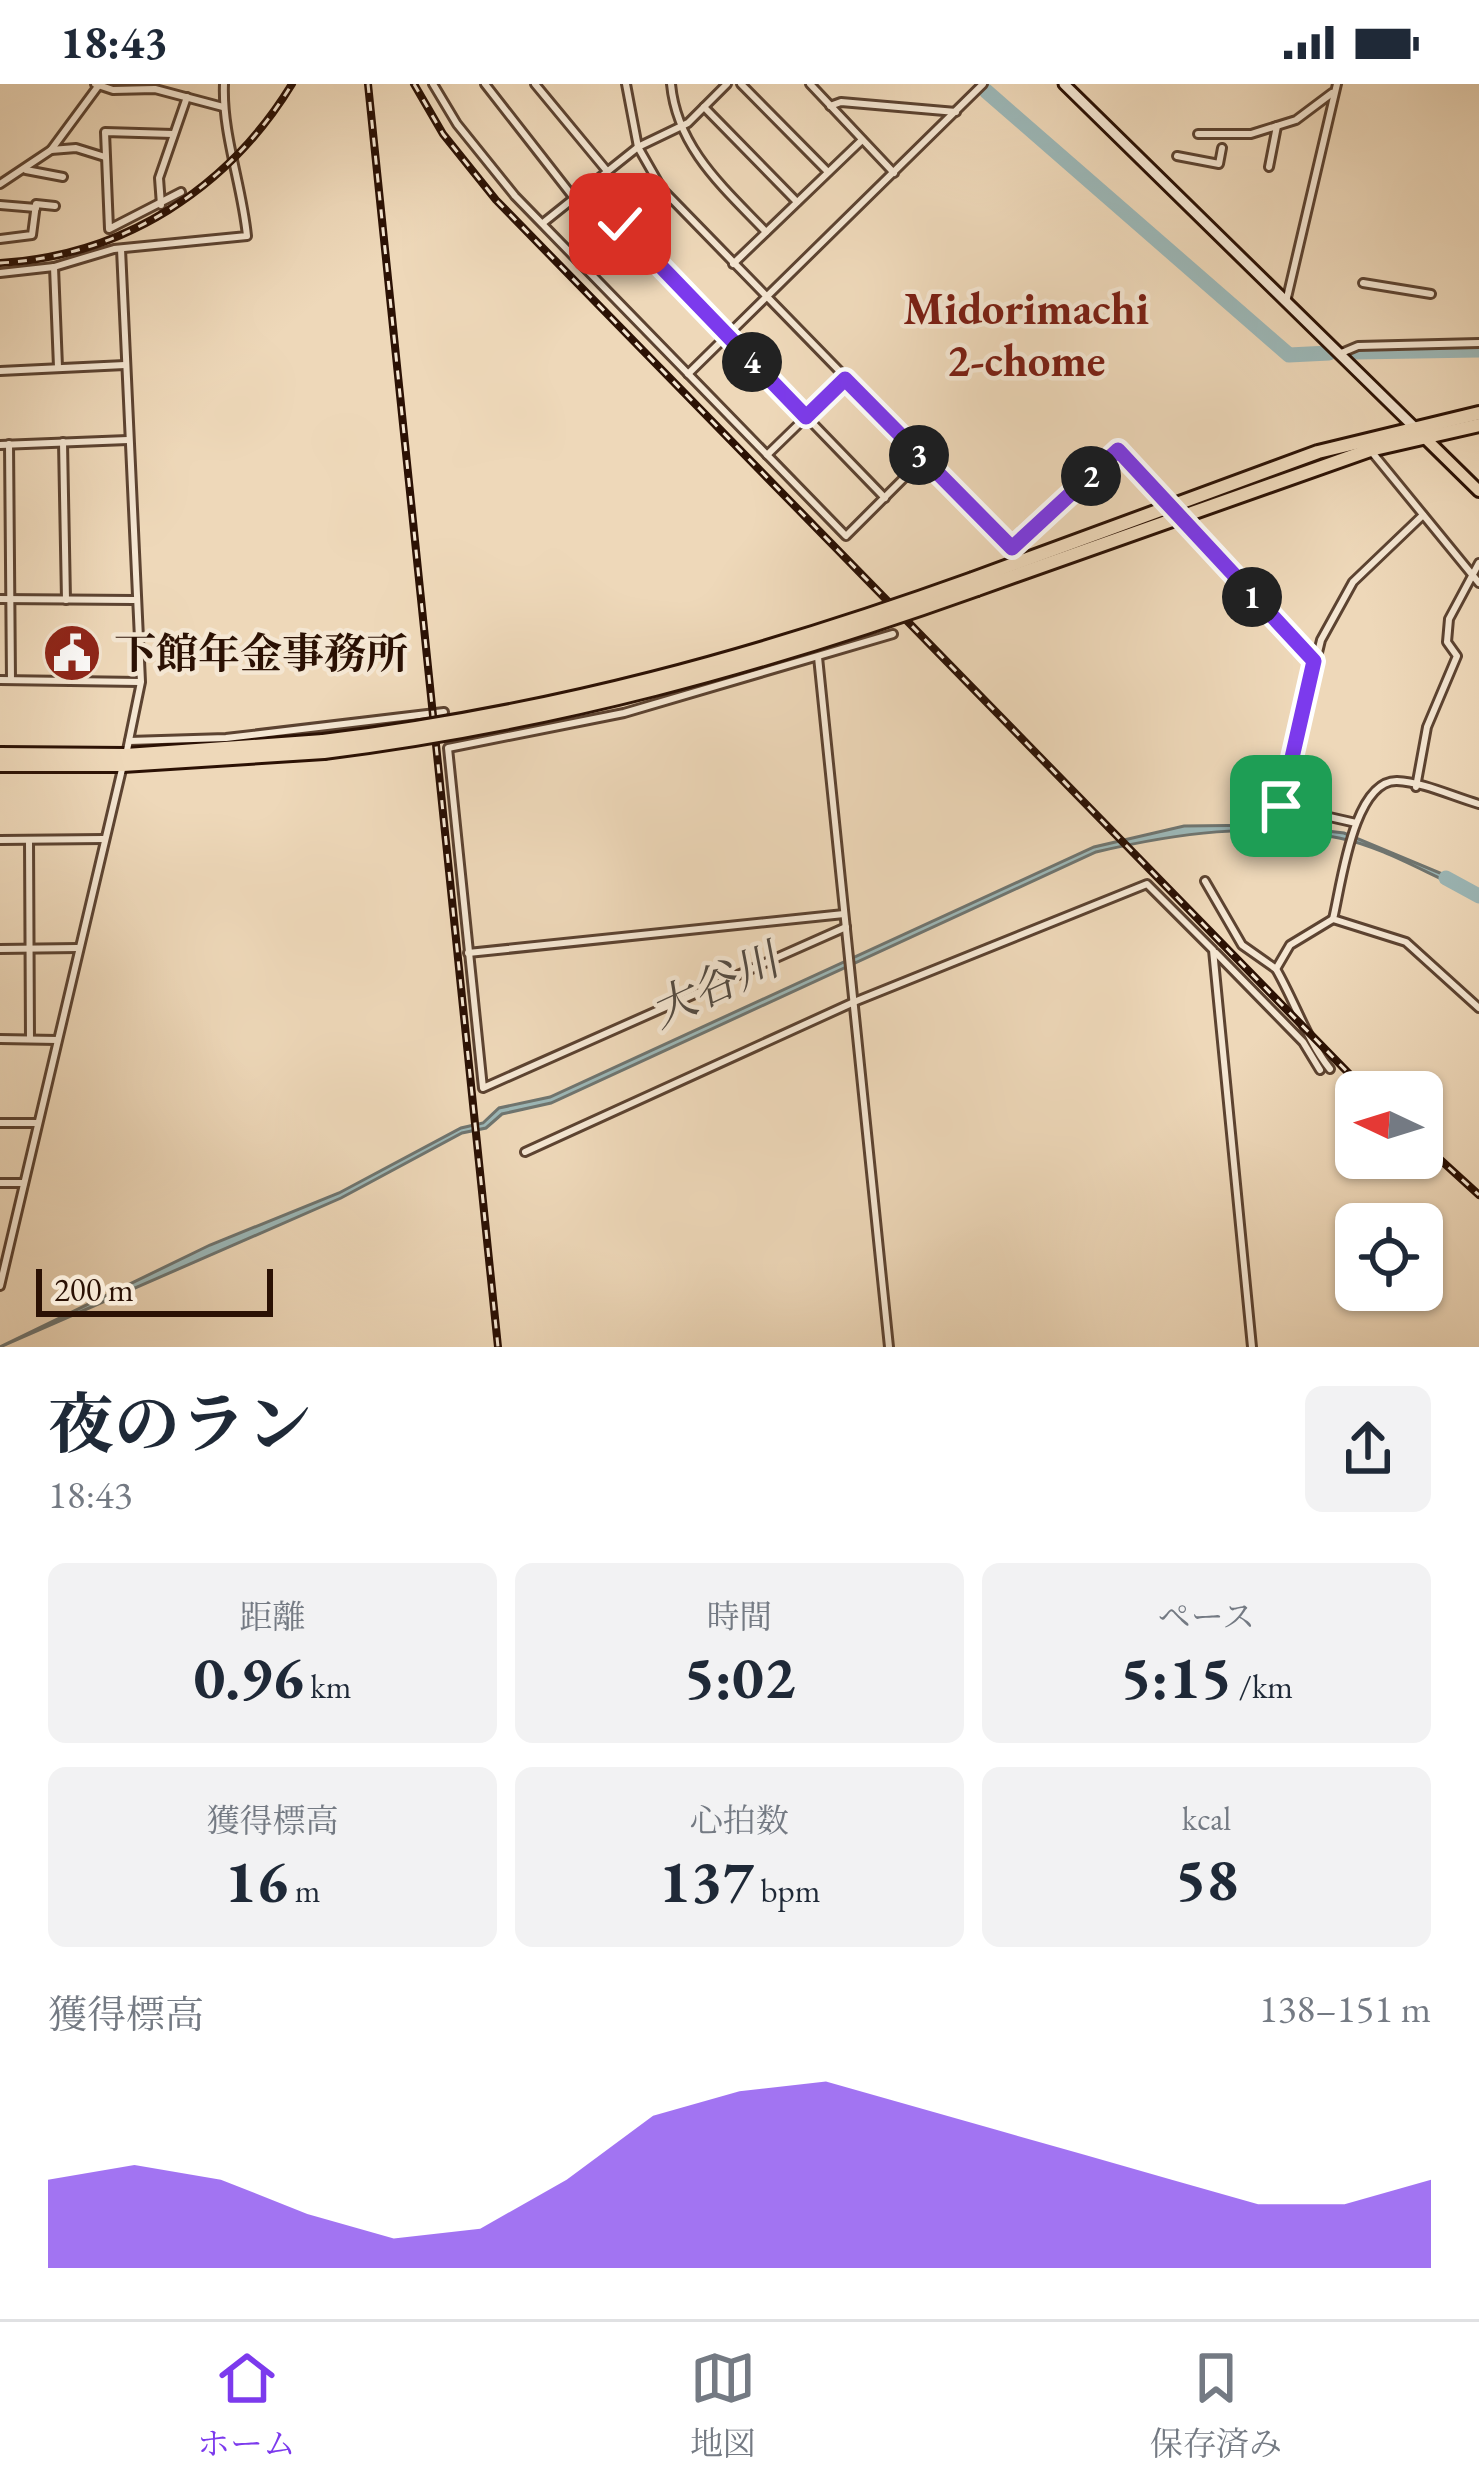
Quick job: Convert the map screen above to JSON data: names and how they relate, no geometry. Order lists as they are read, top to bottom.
{
  "districts": ["Midorimachi 2-chome"],
  "water": ["大谷川"],
  "places": {
    "public building": ["下館年金事務所"]
  },
  "scale_bar": "200 m",
  "north": "left",
  "page": {
    "status": "18:43",
    "pins": [
      "4",
      "3",
      "2",
      "1"
    ],
    "scale": "200 m",
    "heading": ["夜のラン", "18:43"],
    "stats": [
      ["距離", "0.96 km"],
      ["時間", "5:02"],
      ["ペース", "5:15 /km"],
      ["獲得標高", "16 m"],
      ["心拍数", "137 bpm"],
      ["kcal", "58"]
    ],
    "chart": ["獲得標高", "138–151 m"],
    "tabs": ["ホーム", "地図", "保存済み"]
  }
}
